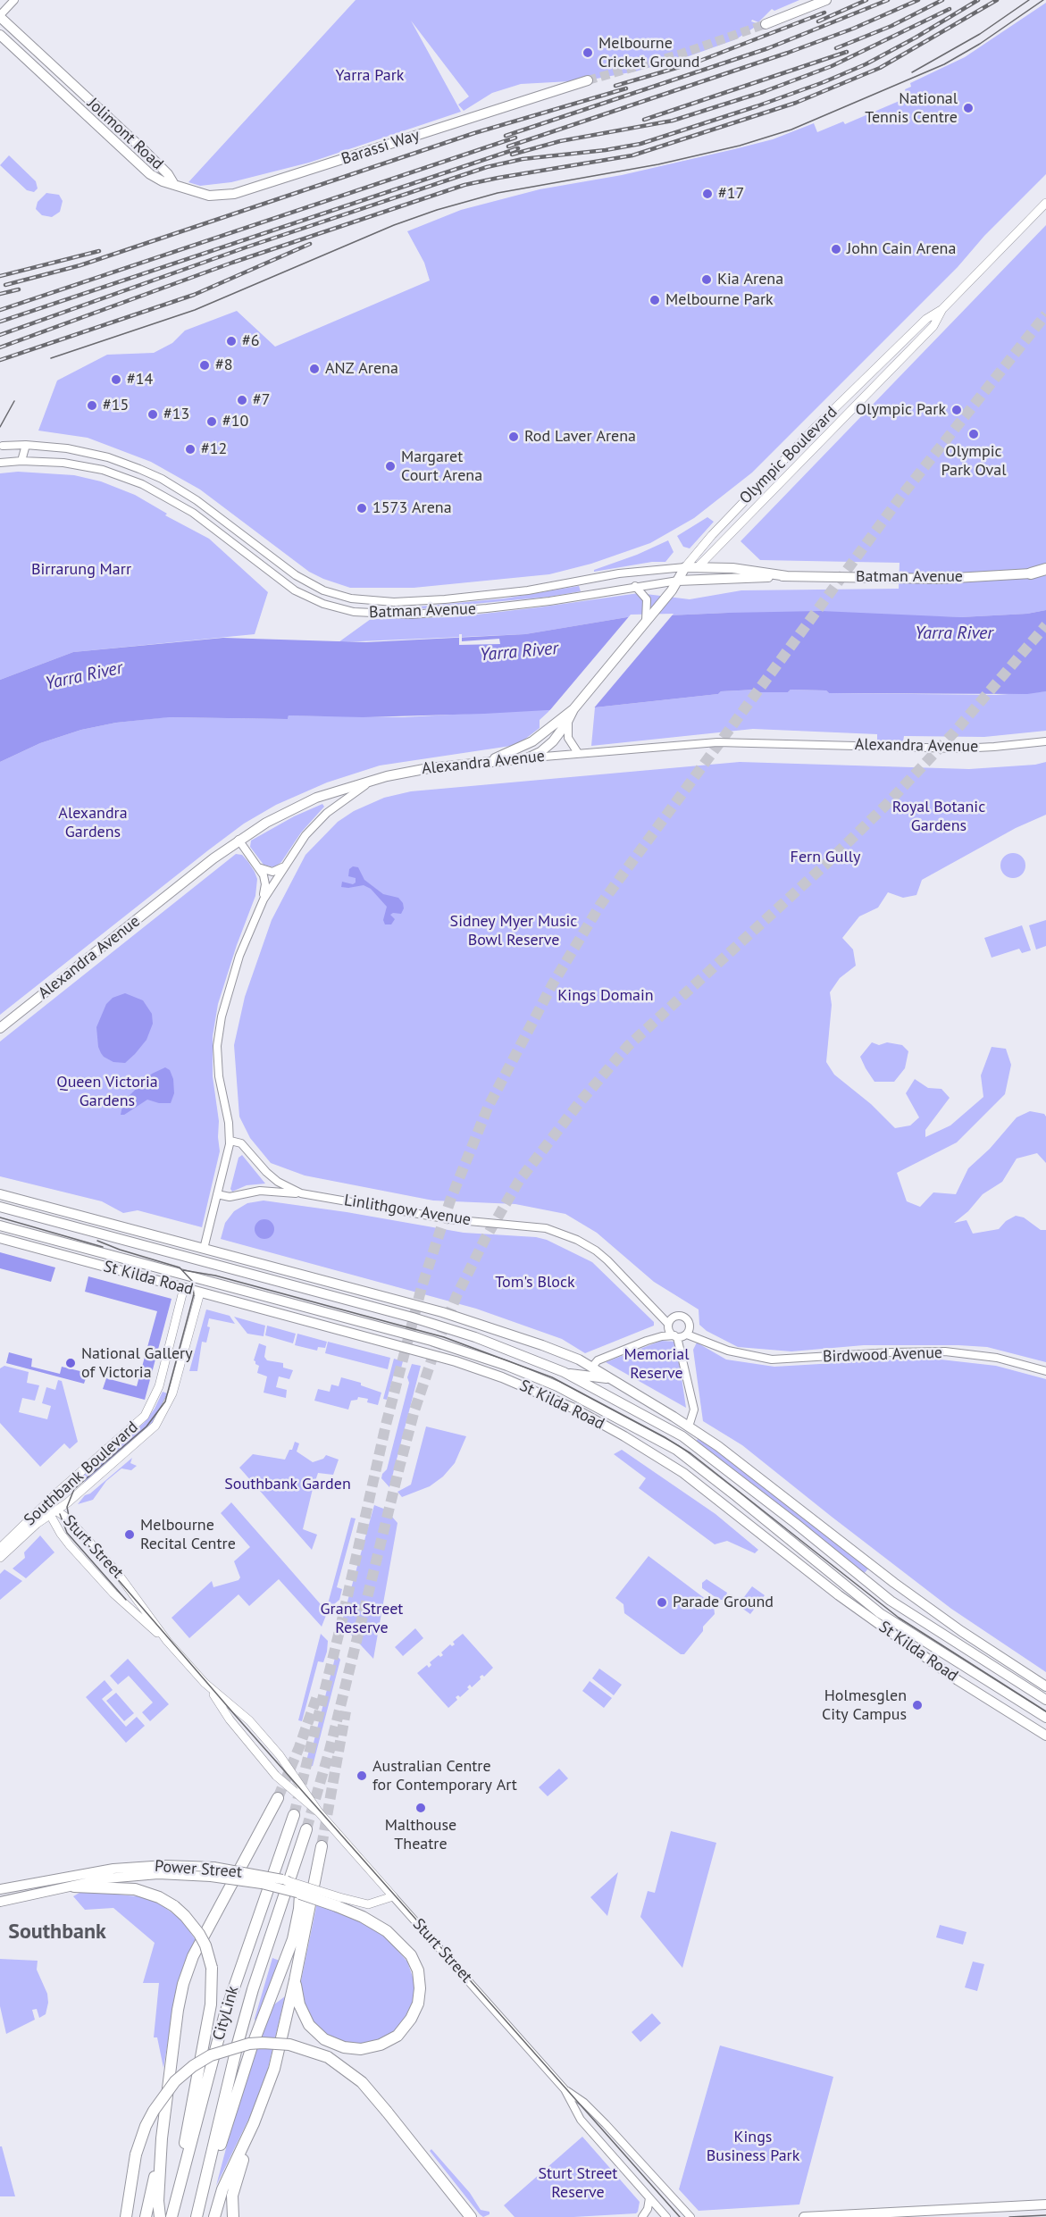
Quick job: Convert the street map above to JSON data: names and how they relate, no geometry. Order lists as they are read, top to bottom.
{
  "streets": {
    "highway": ["CityLink"],
    "main road": [
      "Jolimont Road",
      "Barassi Way",
      "Olympic Boulevard",
      "Batman Avenue",
      "Alexandra Avenue",
      "St Kilda Road",
      "Southbank Boulevard",
      "Sturt Street",
      "Power Street"
    ],
    "street": ["Linlithgow Avenue", "Birdwood Avenue"]
  },
  "crossings": [
    ["Jolimont Road", "Barassi Way"],
    ["Olympic Boulevard", "Batman Avenue"],
    ["Olympic Boulevard", "Alexandra Avenue"],
    ["Linlithgow Avenue", "Birdwood Avenue"],
    ["St Kilda Road", "Southbank Boulevard"],
    ["Southbank Boulevard", "Sturt Street"],
    ["Sturt Street", "Power Street"]
  ],
  "districts": ["Southbank"],
  "water": ["Yarra River"],
  "parks": [
    "Yarra Park",
    "Birrarung Marr",
    "Royal Botanic Gardens",
    "Alexandra Gardens",
    "Fern Gully",
    "Sidney Myer Music Bowl Reserve",
    "Kings Domain",
    "Queen Victoria Gardens",
    "Tom's Block",
    "Memorial Reserve",
    "Southbank Garden",
    "Grant Street Reserve",
    "Kings Business Park",
    "Sturt Street Reserve"
  ],
  "places": [
    "Melbourne Cricket Ground",
    "National Tennis Centre",
    "#17",
    "John Cain Arena",
    "Kia Arena",
    "Melbourne Park",
    "#6",
    "#8",
    "ANZ Arena",
    "#14",
    "#7",
    "#15",
    "Olympic Park",
    "#13",
    "#10",
    "Olympic Park Oval",
    "Rod Laver Arena",
    "#12",
    "Margaret Court Arena",
    "1573 Arena",
    "National Gallery of Victoria",
    "Melbourne Recital Centre",
    "Parade Ground",
    "Holmesglen City Campus",
    "Australian Centre for Contemporary Art",
    "Malthouse Theatre"
  ]
}
